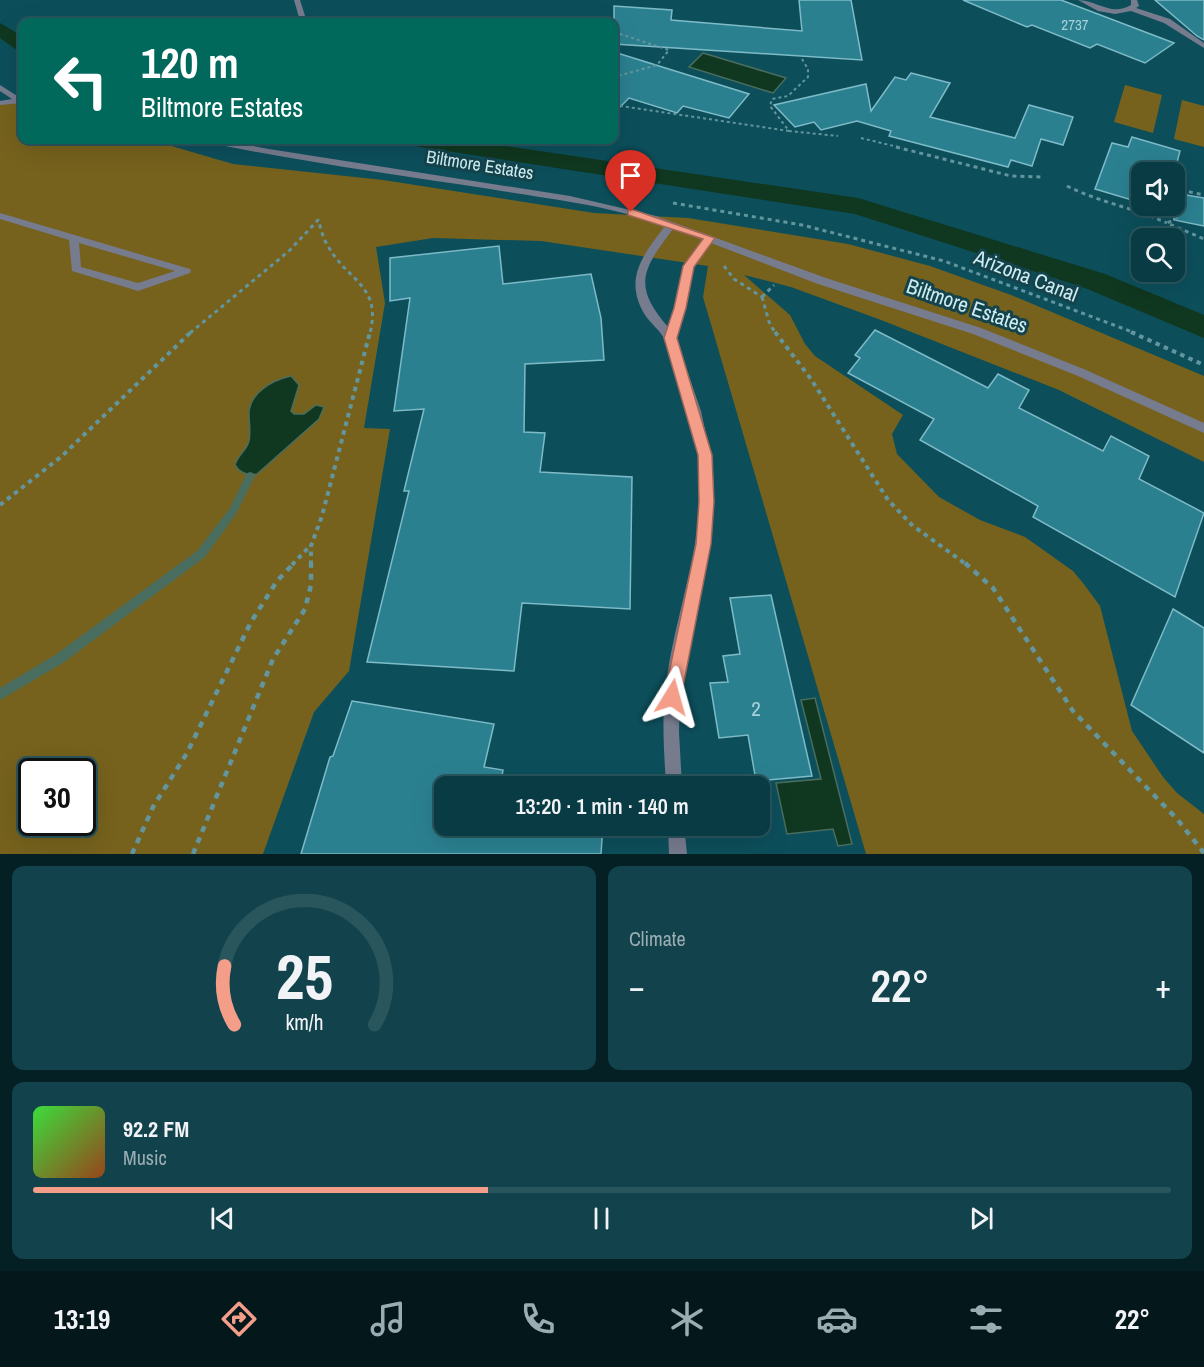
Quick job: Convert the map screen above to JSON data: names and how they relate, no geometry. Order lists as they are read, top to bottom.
{
  "streets": {
    "street": ["Biltmore Estates"],
    "path": ["Arizona Canal"]
  },
  "house_numbers": ["2737", "2"],
  "page": {
    "turn": ["120 m", "Biltmore Estates"],
    "limit": "30",
    "trip": "13:20 · 1 min · 140 m",
    "tile": "Climate",
    "heat": ["−", "22°", "+"],
    "song": ["92.2 FM", "Music"],
    "tabs": ["13:19", "22°"],
    "gauge": ["25", "km/h"]
  }
}
